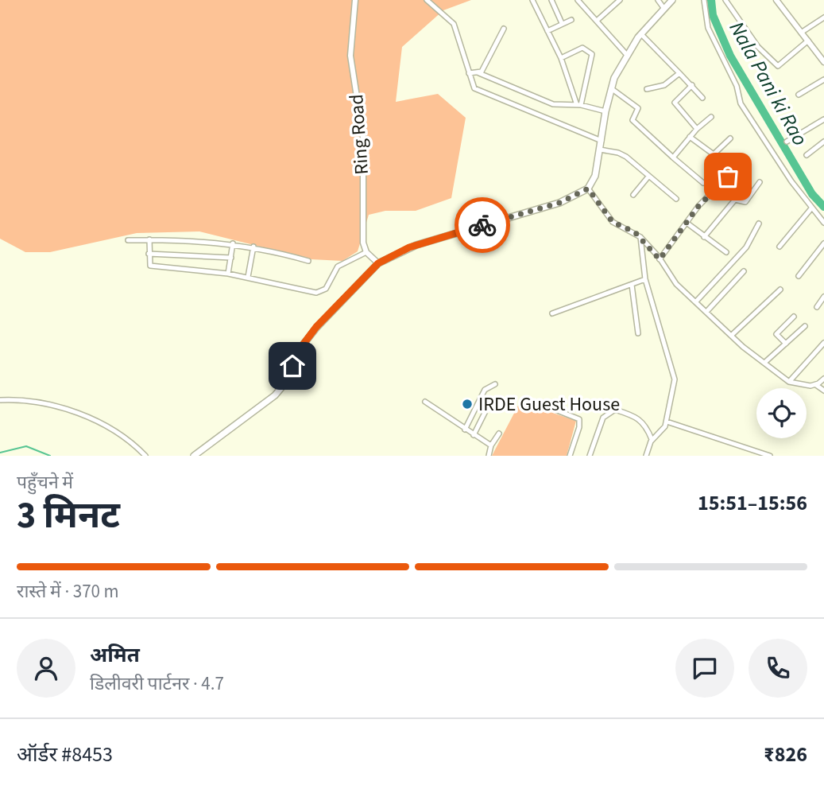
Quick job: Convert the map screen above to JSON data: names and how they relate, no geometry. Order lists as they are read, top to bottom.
{
  "streets": {
    "street": ["Ring Road"]
  },
  "water": ["Nala Pani ki Rao"],
  "places": ["IRDE Guest House"],
  "page": {
    "heading": ["3 मिनट", "पहुँचने में", "15:51–15:56"],
    "panel": [
      "अमित",
      "डिलीवरी पार्टनर · 4.7",
      "ऑर्डर #8453",
      "₹826"
    ],
    "bar": "रास्ते में · 370 m"
  }
}
